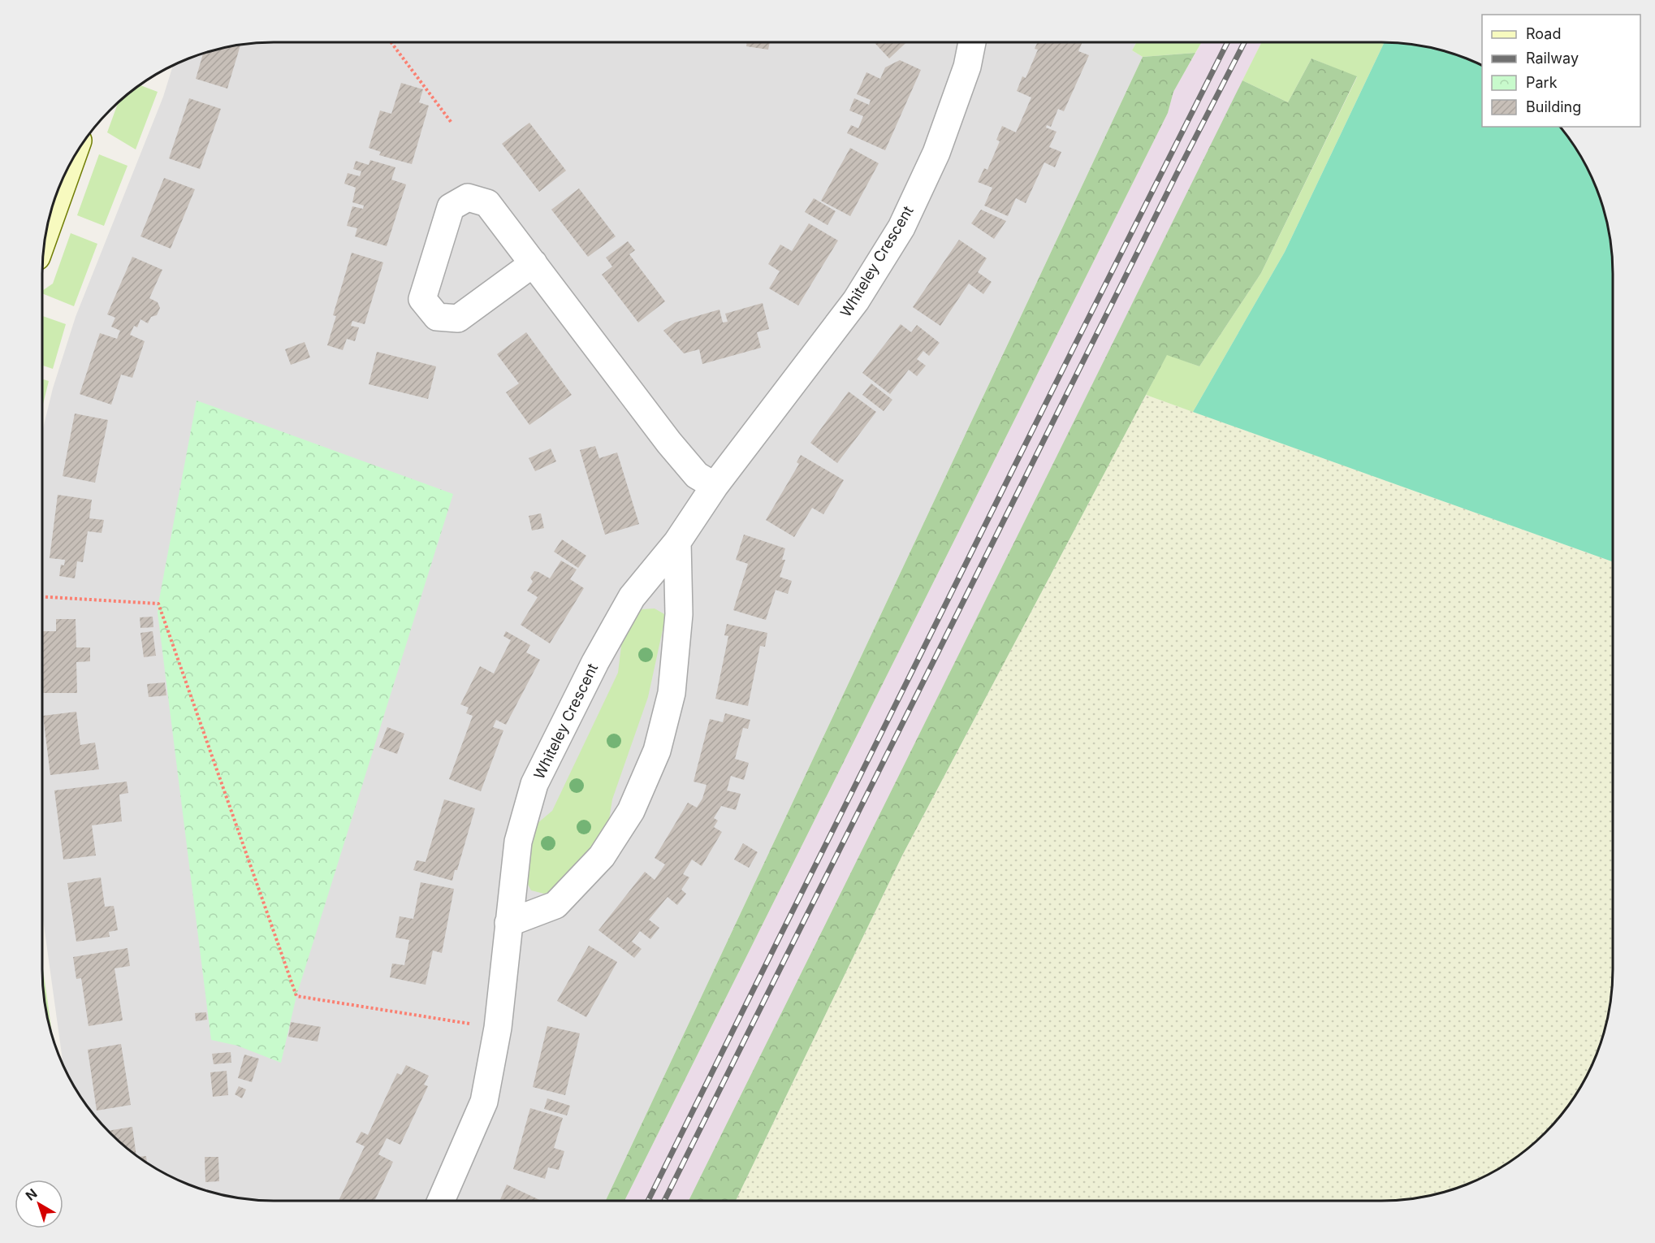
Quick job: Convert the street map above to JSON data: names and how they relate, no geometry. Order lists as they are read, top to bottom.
{
  "streets": {
    "street": ["Whiteley Crescent"]
  },
  "legend": [
    "Road",
    "Railway",
    "Park",
    "Building"
  ],
  "north": "top left"
}
